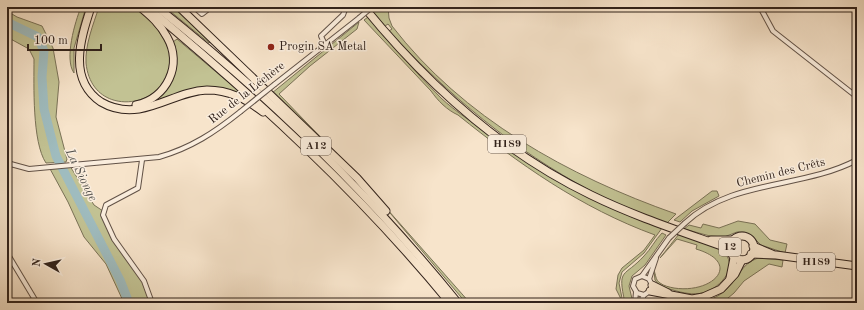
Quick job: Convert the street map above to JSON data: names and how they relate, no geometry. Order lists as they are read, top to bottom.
{
  "streets": {
    "highway": ["H189", "A12", "12"],
    "street": ["Rue de la Léchère", "Chemin des Crêts"]
  },
  "crossings": [
    ["H189", "12"]
  ],
  "water": ["La Sionge"],
  "places": ["Progin SA Metal"],
  "scale_bar": "100 m",
  "north": "left"
}
